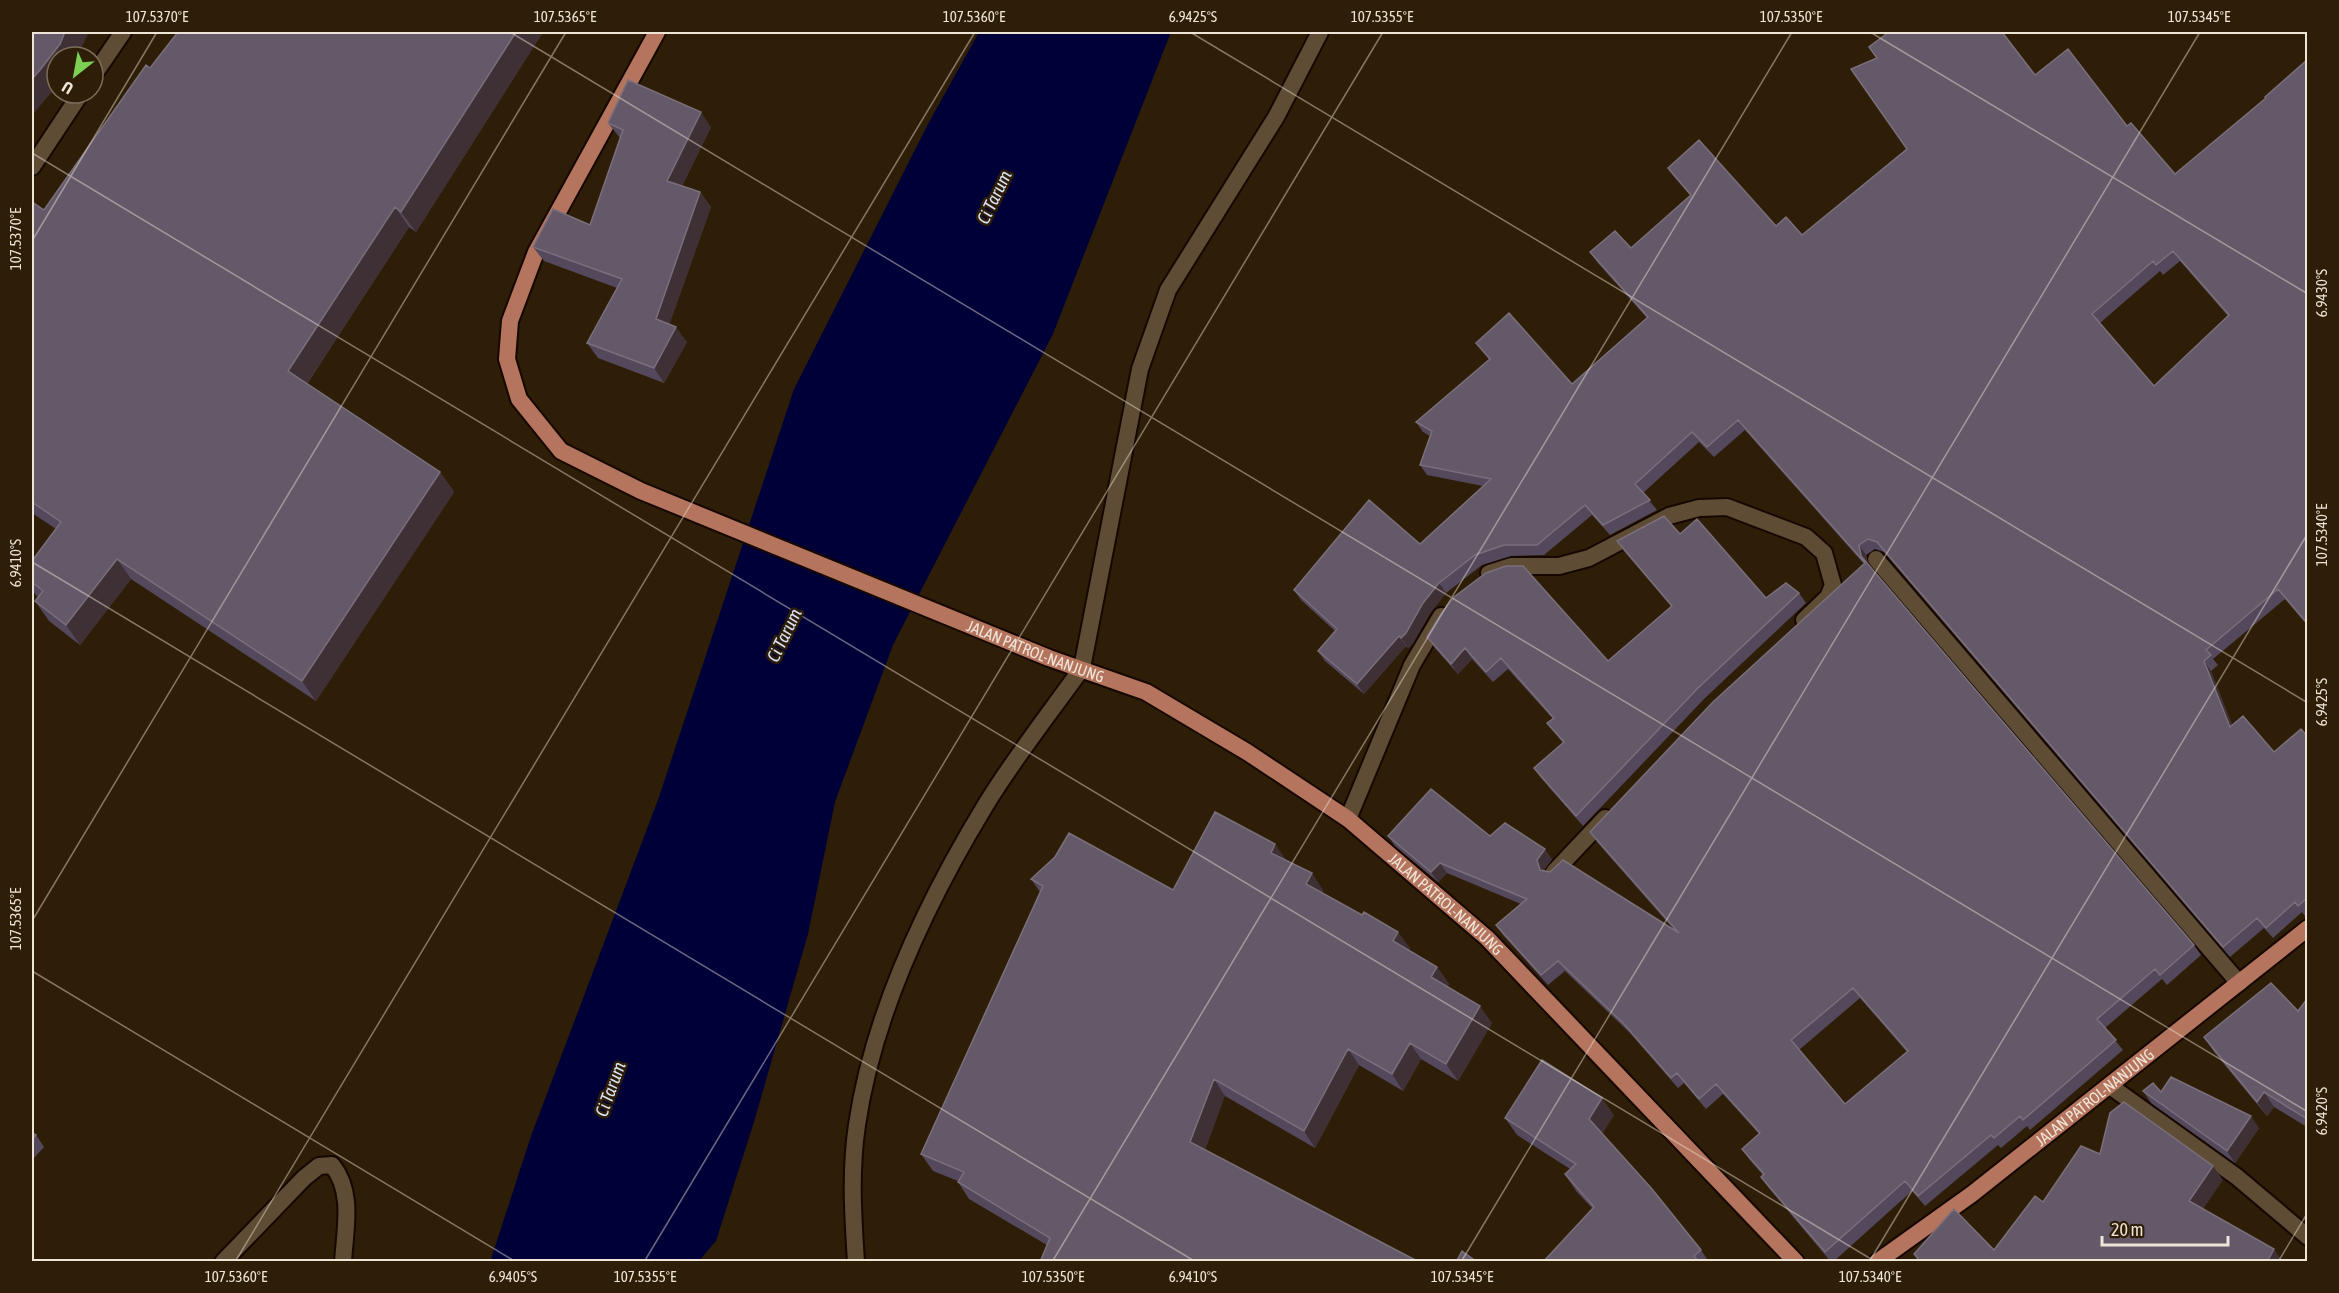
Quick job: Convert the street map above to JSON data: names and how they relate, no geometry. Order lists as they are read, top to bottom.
{
  "streets": {
    "main road": ["JALAN PATROL-NANJUNG"]
  },
  "water": ["Ci Tarum"],
  "scale_bar": "20 m",
  "north": "bottom left",
  "coordinates": [
    "107.5370°E",
    "107.5365°E",
    "107.5360°E",
    "6.9425°S",
    "107.5355°E",
    "107.5350°E",
    "107.5345°E",
    "6.9430°S",
    "107.5340°E",
    "6.9410°S",
    "6.9420°S",
    "6.9405°S"
  ]
}
